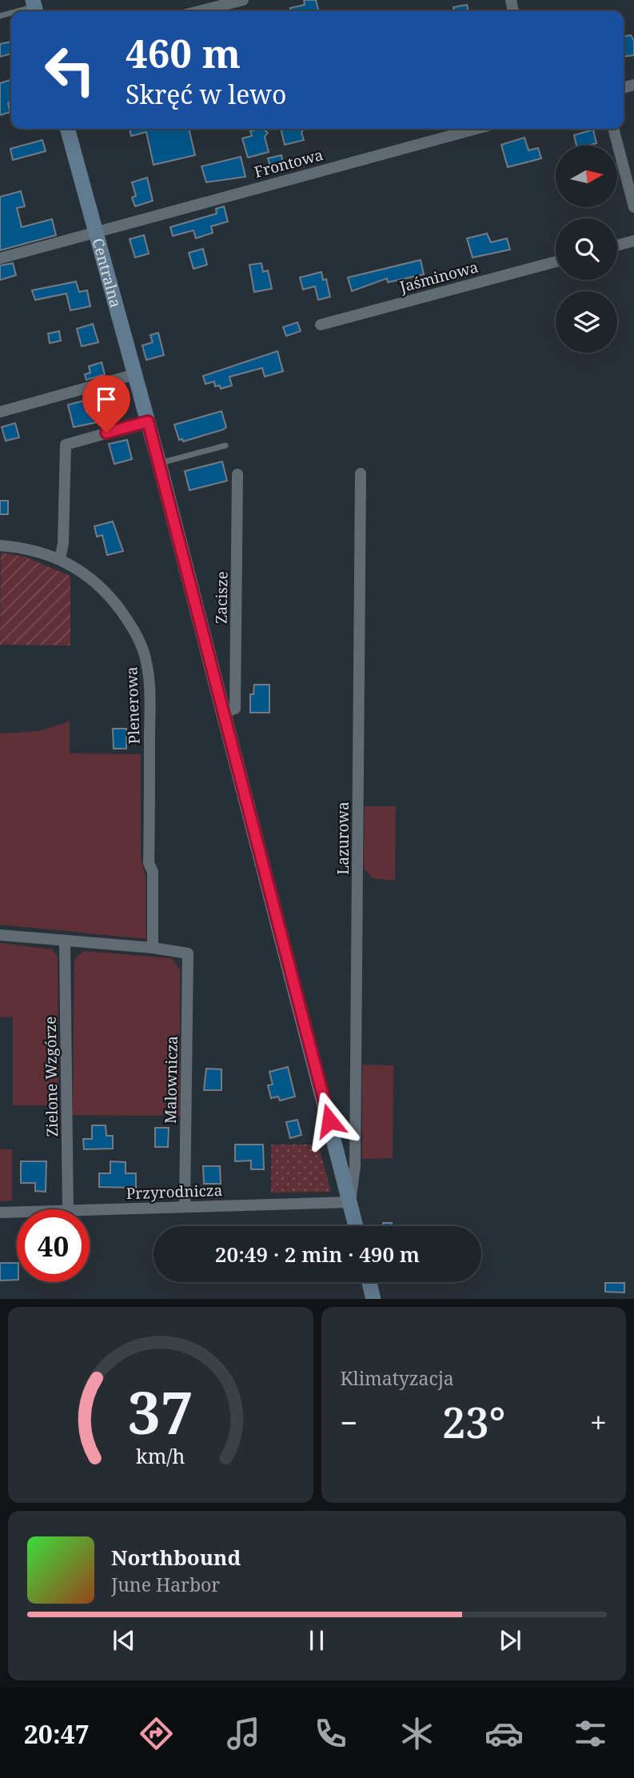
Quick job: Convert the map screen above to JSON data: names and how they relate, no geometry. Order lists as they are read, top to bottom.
{
  "streets": {
    "street": [
      "Frontowa",
      "Centralna",
      "Jaśminowa",
      "Zacisze",
      "Plenerowa",
      "Lazurowa",
      "Zielone Wzgórze",
      "Malownicza",
      "Przyrodnicza"
    ]
  },
  "crossings": [
    ["Frontowa", "Centralna"],
    ["Centralna", "Zacisze"],
    ["Centralna", "Lazurowa"],
    ["Centralna", "Przyrodnicza"],
    ["Plenerowa", "Malownicza"],
    ["Lazurowa", "Przyrodnicza"],
    ["Malownicza", "Przyrodnicza"]
  ],
  "north": "right",
  "page": {
    "turn": ["460 m", "Skręć w lewo"],
    "limit": "40",
    "trip": "20:49 · 2 min · 490 m",
    "tile": "Klimatyzacja",
    "heat": ["−", "23°", "+"],
    "song": ["Northbound", "June Harbor"],
    "tabs": "20:47",
    "gauge": ["37", "km/h"]
  }
}
